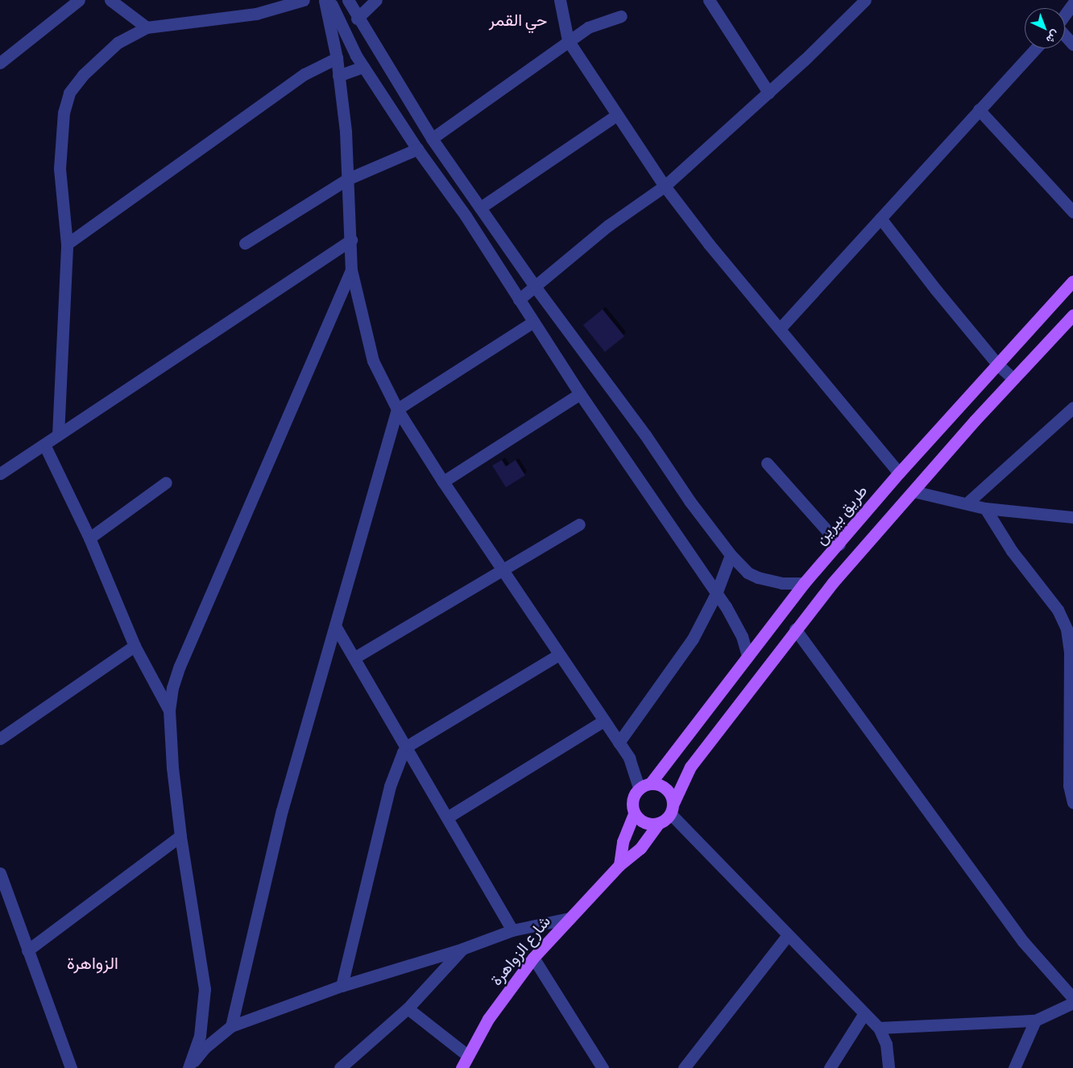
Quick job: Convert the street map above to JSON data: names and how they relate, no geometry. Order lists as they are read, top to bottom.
{
  "streets": {
    "main road": ["طريق بيرين", "شارع الزواهرة"]
  },
  "crossings": [
    ["طريق بيرين", "شارع الزواهرة"]
  ],
  "districts": ["حي القمر", "الزواهرة"],
  "north": "bottom right"
}
